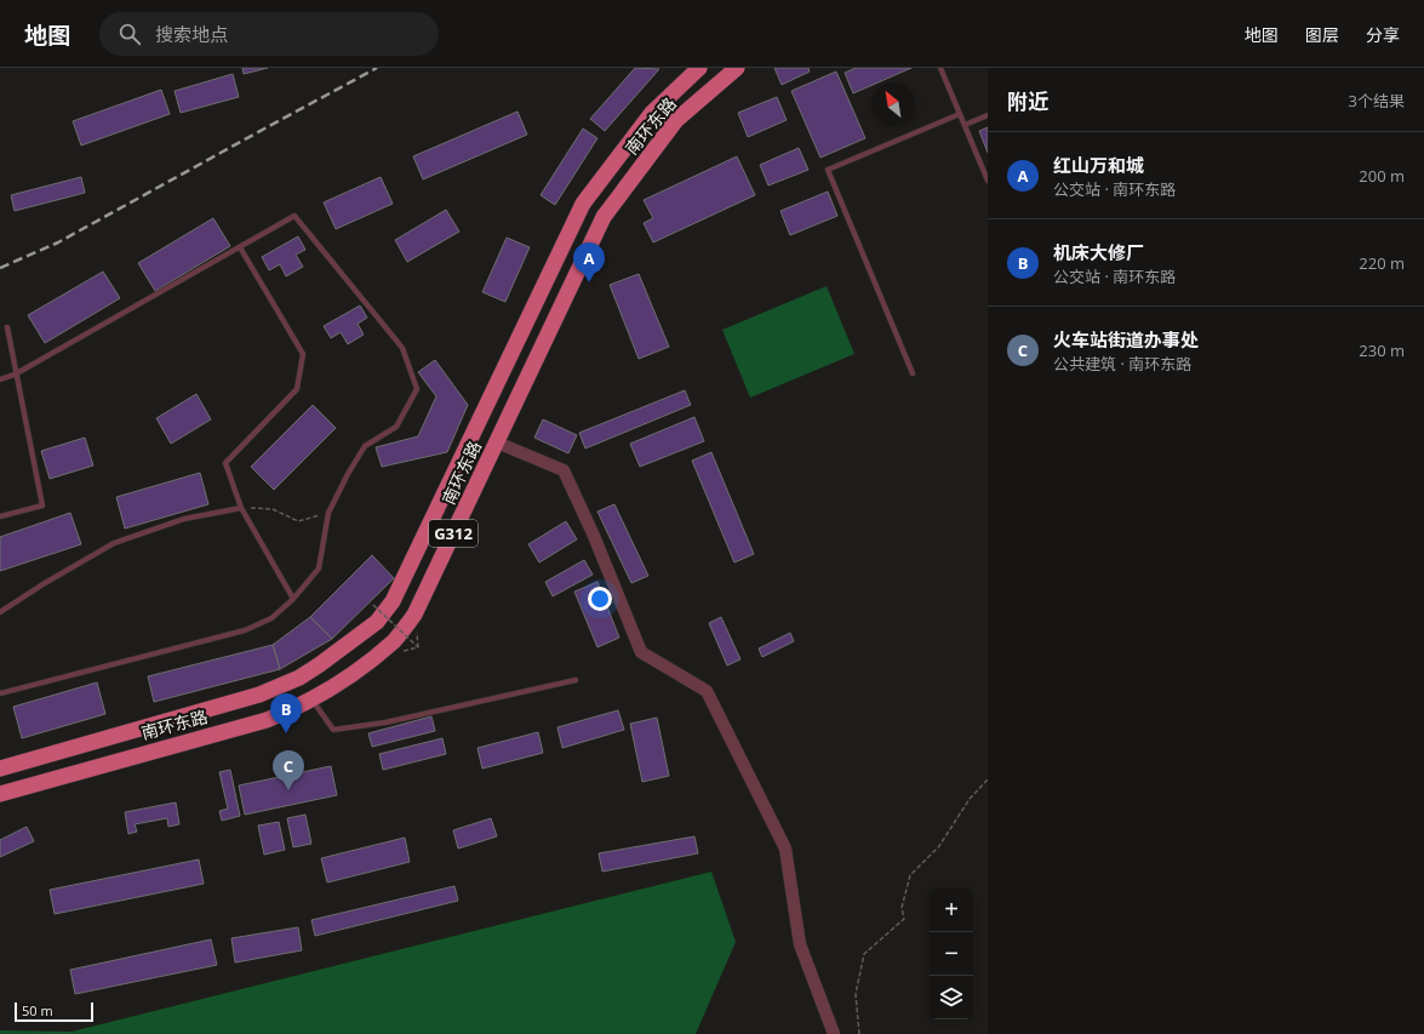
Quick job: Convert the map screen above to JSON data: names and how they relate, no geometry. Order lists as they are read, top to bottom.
{
  "streets": {
    "highway": ["南环东路", "G312"]
  },
  "scale_bar": "50 m",
  "north": "top left",
  "page": {
    "header": "地图",
    "search": "搜索地点",
    "nav": ["地图", "图层", "分享"],
    "heading": ["附近", "3个结果"],
    "list": [
      {
        "mark": "A",
        "name": "红山万和城",
        "note": "公交站 · 南环东路",
        "value": "200 m"
      },
      {
        "mark": "B",
        "name": "机床大修厂",
        "note": "公交站 · 南环东路",
        "value": "220 m"
      },
      {
        "mark": "C",
        "name": "火车站街道办事处",
        "note": "公共建筑 · 南环东路",
        "value": "230 m"
      }
    ],
    "pins": ["A", "B", "C"],
    "map_buttons": ["+", "−"],
    "scale": "50 m"
  }
}
